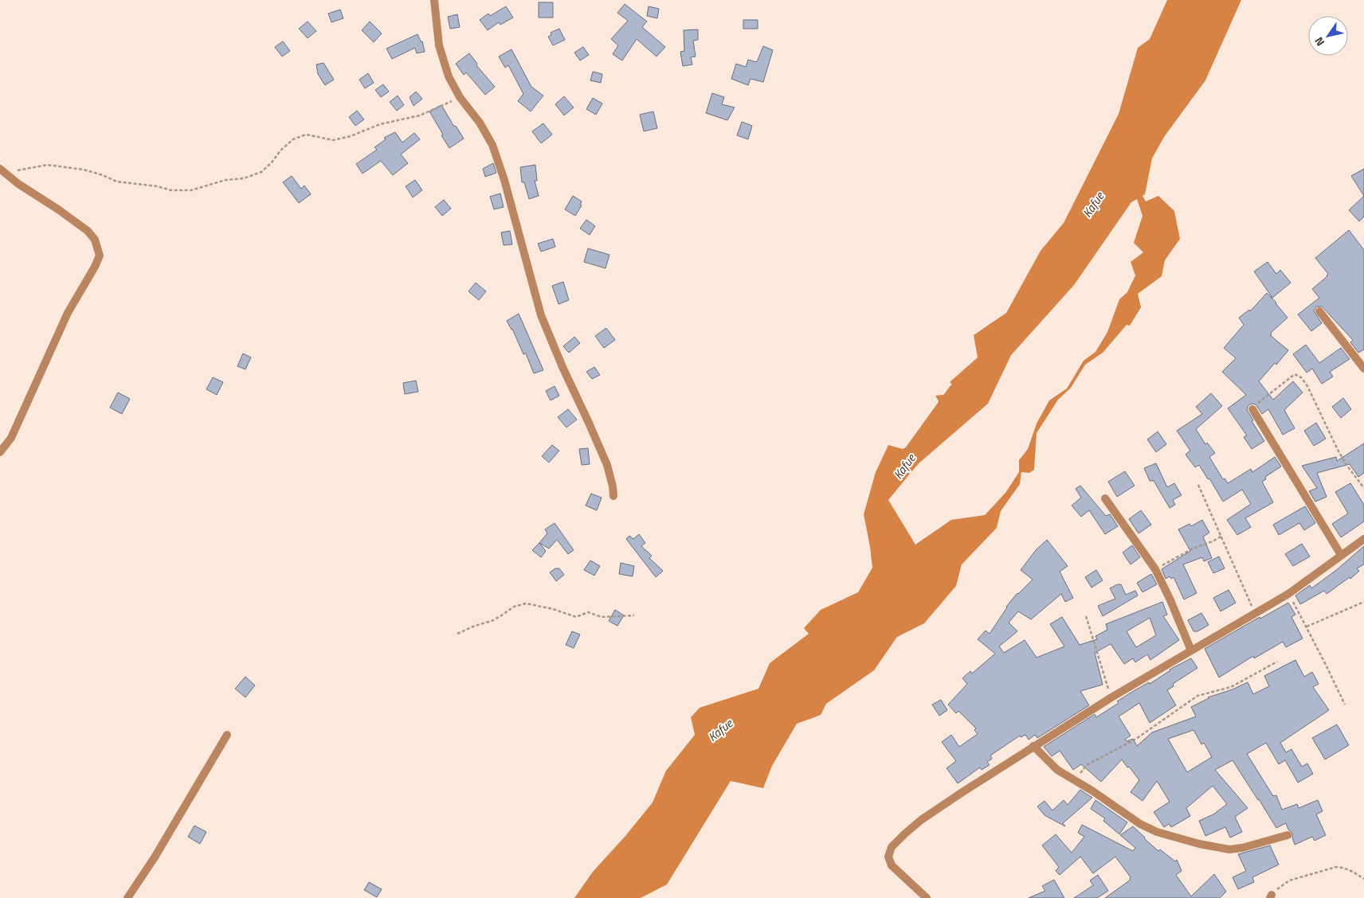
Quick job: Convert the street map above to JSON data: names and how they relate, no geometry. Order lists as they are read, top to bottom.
{
  "water": ["Kafue"],
  "north": "bottom left"
}
